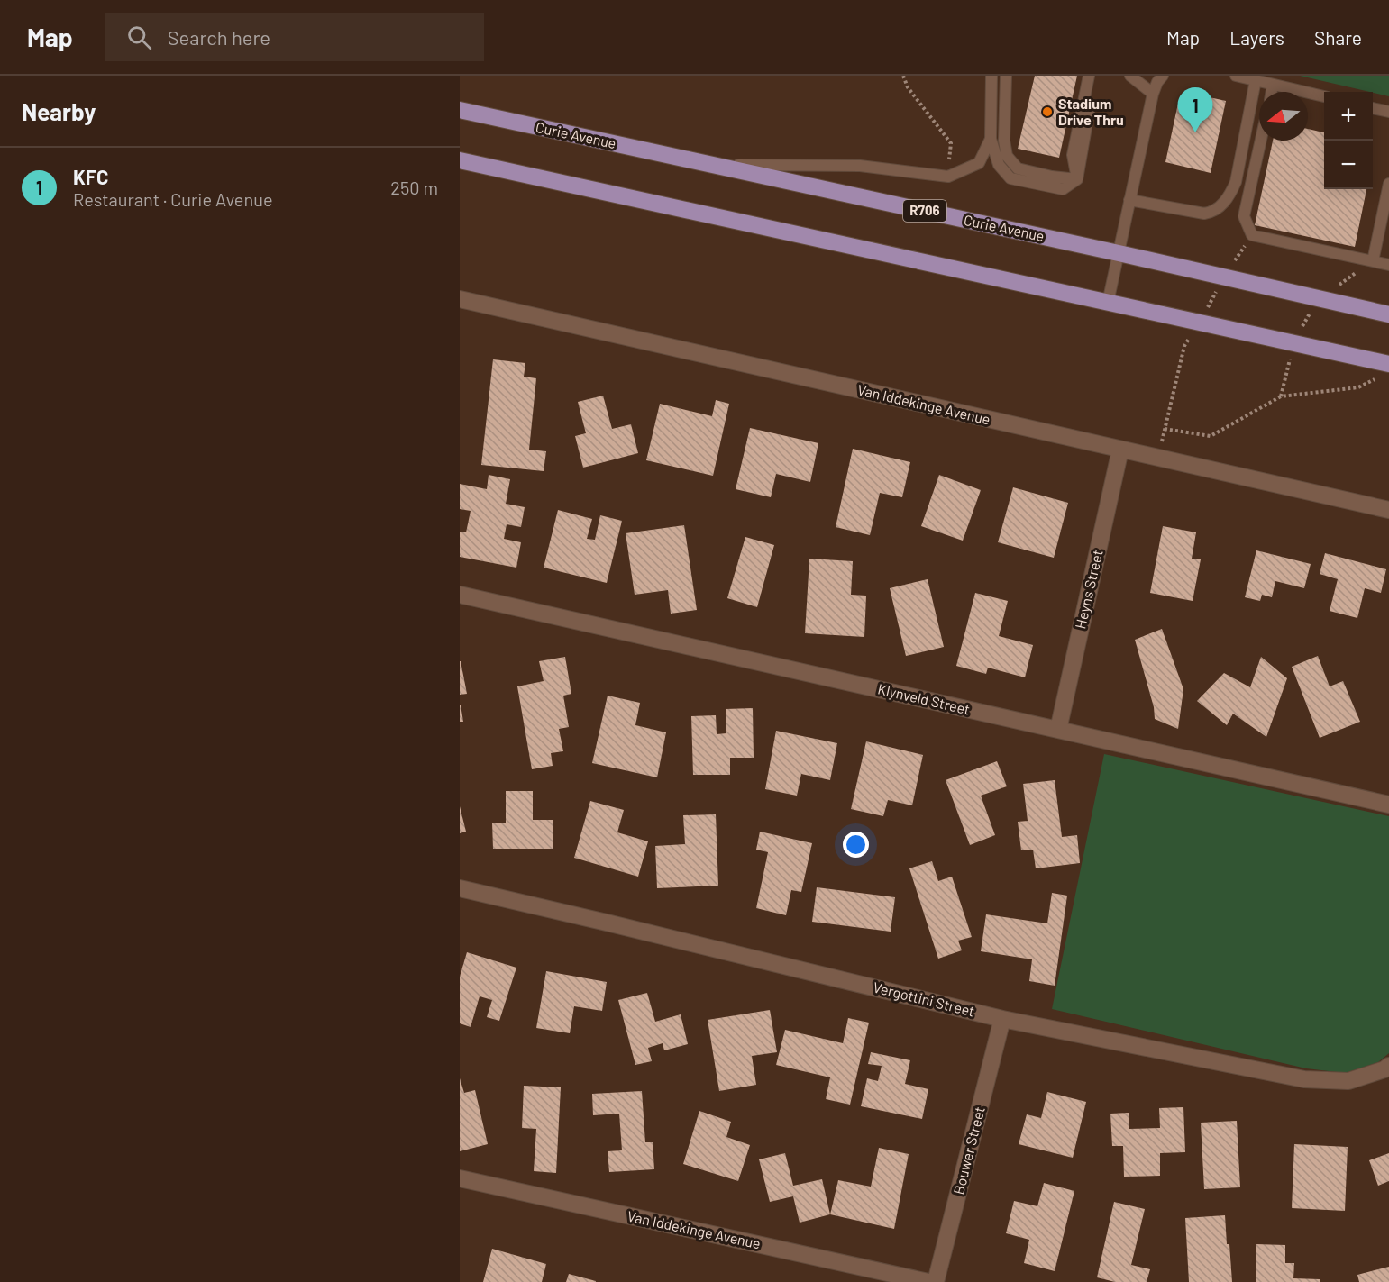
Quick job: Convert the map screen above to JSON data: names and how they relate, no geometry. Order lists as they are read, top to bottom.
{
  "streets": {
    "main road": ["Curie Avenue", "R706"],
    "street": [
      "Van Iddekinge Avenue",
      "Heyns Street",
      "Klynveld Street",
      "Vergottini Street",
      "Bouwer Street"
    ]
  },
  "crossings": [
    ["Van Iddekinge Avenue", "Heyns Street"],
    ["Heyns Street", "Klynveld Street"],
    ["Vergottini Street", "Bouwer Street"]
  ],
  "places": ["Stadium Drive Thru"],
  "north": "left",
  "page": {
    "header": "Map",
    "search": "Search here",
    "nav": ["Map", "Layers", "Share"],
    "heading": "Nearby",
    "pins": "1",
    "map_buttons": ["+", "−"],
    "list": [
      {
        "mark": "1",
        "name": "KFC",
        "note": "Restaurant · Curie Avenue",
        "value": "250 m"
      }
    ]
  }
}
